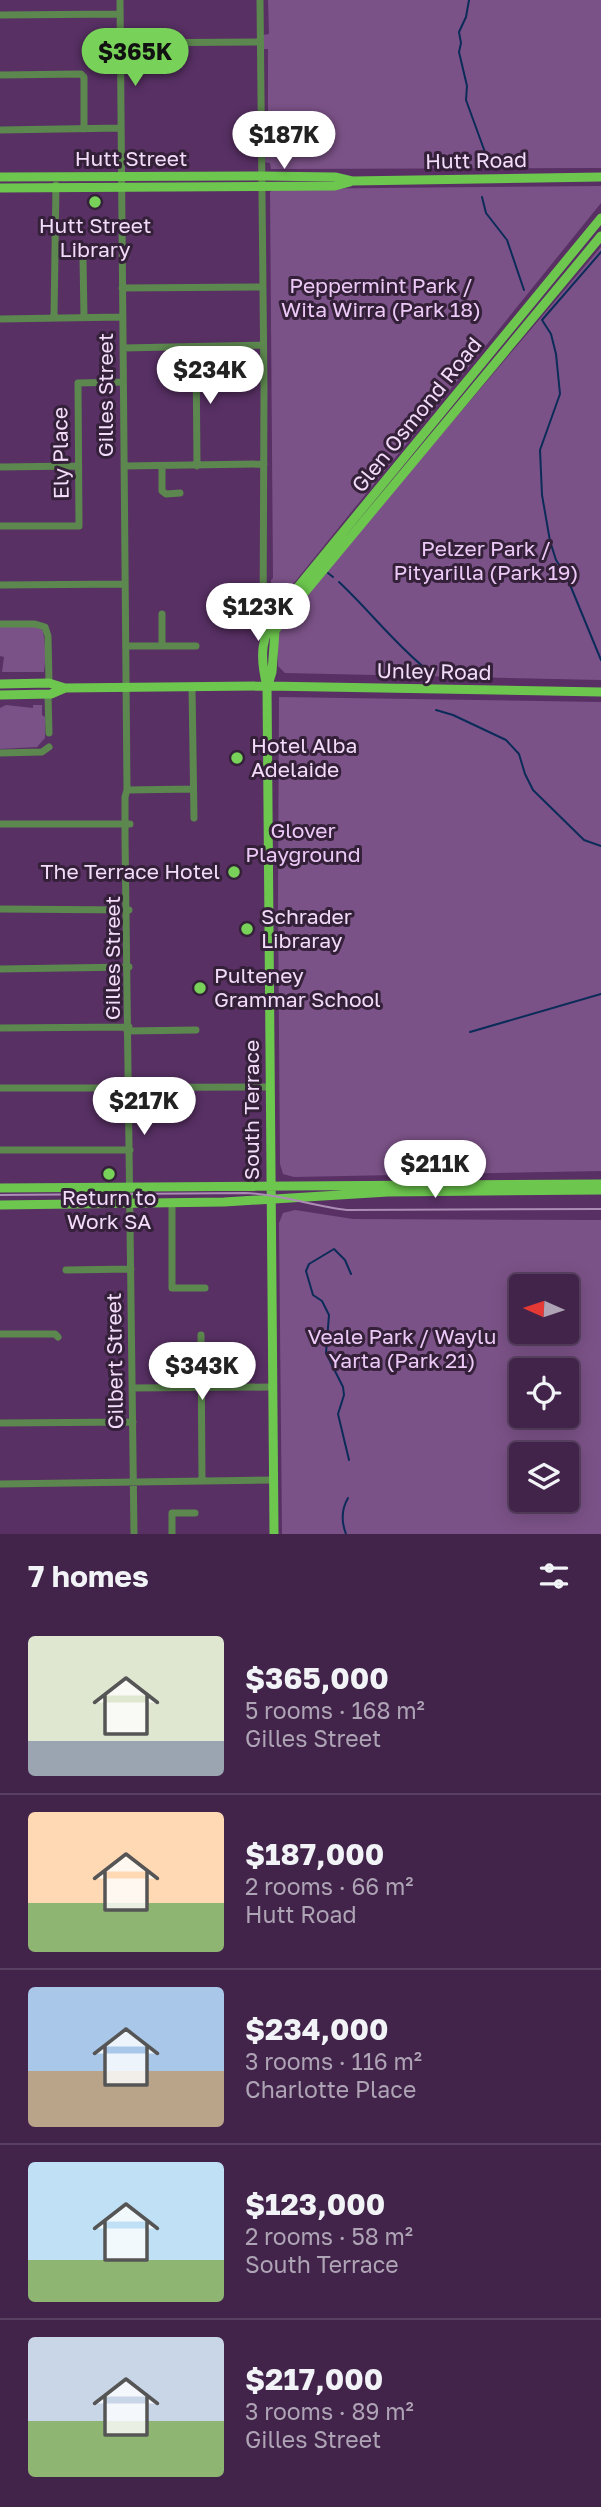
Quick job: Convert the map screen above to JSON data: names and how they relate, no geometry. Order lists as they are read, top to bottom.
{
  "streets": {
    "main road": [
      "Hutt Street",
      "Hutt Road",
      "Glen Osmond Road",
      "Unley Road",
      "South Terrace"
    ],
    "street": ["Gilles Street", "Ely Place", "Gilbert Street"]
  },
  "crossings": [
    ["Hutt Street", "Hutt Road"],
    ["Hutt Street", "Gilles Street"],
    ["Hutt Street", "South Terrace"],
    ["Hutt Road", "South Terrace"],
    ["Gilles Street", "Ely Place"],
    ["Gilles Street", "Unley Road"],
    ["Gilles Street", "Gilbert Street"],
    ["Glen Osmond Road", "South Terrace"],
    ["Unley Road", "South Terrace"]
  ],
  "parks": [
    "Peppermint Park / Wita Wirra (Park 18)",
    "Pelzer Park / Pityarilla (Park 19)",
    "Glover Playground",
    "Veale Park / Waylu Yarta (Park 21)"
  ],
  "places": [
    "Hutt Street Library",
    "Hotel Alba Adelaide",
    "The Terrace Hotel",
    "Schrader Libraray",
    "Pulteney Grammar School",
    "Return to Work SA"
  ],
  "north": "left",
  "page": {
    "price": [
      "$365K",
      "$187K",
      "$234K",
      "$123K",
      "$217K",
      "$211K",
      "$343K"
    ],
    "heading": "7 homes",
    "list": [
      {
        "name": "$365,000",
        "note": "5 rooms · 168 m² · Gilles Street"
      },
      {
        "name": "$187,000",
        "note": "2 rooms · 66 m² · Hutt Road"
      },
      {
        "name": "$234,000",
        "note": "3 rooms · 116 m² · Charlotte Place"
      },
      {
        "name": "$123,000",
        "note": "2 rooms · 58 m² · South Terrace"
      },
      {
        "name": "$217,000",
        "note": "3 rooms · 89 m² · Gilles Street"
      }
    ]
  }
}
